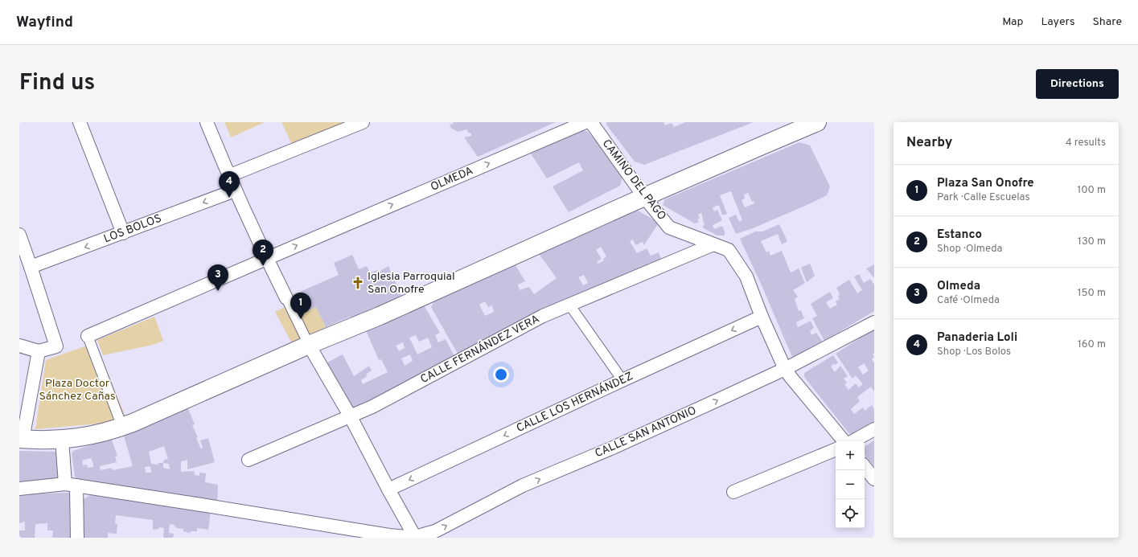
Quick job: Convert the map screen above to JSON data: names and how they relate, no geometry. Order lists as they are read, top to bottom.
{
  "streets": {
    "street": [
      "OLMEDA",
      "CAMINO DEL PAGO",
      "LOS BOLOS",
      "CALLE FERNÁNDEZ VERA",
      "CALLE LOS HERNÁNDEZ",
      "CALLE SAN ANTONIO"
    ]
  },
  "crossings": [
    ["CAMINO DEL PAGO", "CALLE FERNÁNDEZ VERA"],
    ["CAMINO DEL PAGO", "CALLE LOS HERNÁNDEZ"],
    ["CAMINO DEL PAGO", "CALLE SAN ANTONIO"]
  ],
  "one_way": ["LOS BOLOS", "CALLE LOS HERNÁNDEZ", "CALLE SAN ANTONIO"],
  "parks": ["Plaza Doctor Sánchez Cañas"],
  "places": {
    "church": ["Iglesia Parroquial San Onofre"]
  },
  "page": {
    "header": "Wayfind",
    "nav": ["Map", "Layers", "Share"],
    "title": "Find us",
    "buttons": "Directions",
    "heading": ["Nearby", "4 results"],
    "list": [
      {
        "mark": "1",
        "name": "Plaza San Onofre",
        "note": "Park · Calle Escuelas",
        "value": "100 m"
      },
      {
        "mark": "2",
        "name": "Estanco",
        "note": "Shop · Olmeda",
        "value": "130 m"
      },
      {
        "mark": "3",
        "name": "Olmeda",
        "note": "Café · Olmeda",
        "value": "150 m"
      },
      {
        "mark": "4",
        "name": "Panaderia Loli",
        "note": "Shop · Los Bolos",
        "value": "160 m"
      }
    ],
    "pins": [
      "4",
      "2",
      "3",
      "1"
    ],
    "map_buttons": ["+", "−"]
  }
}
